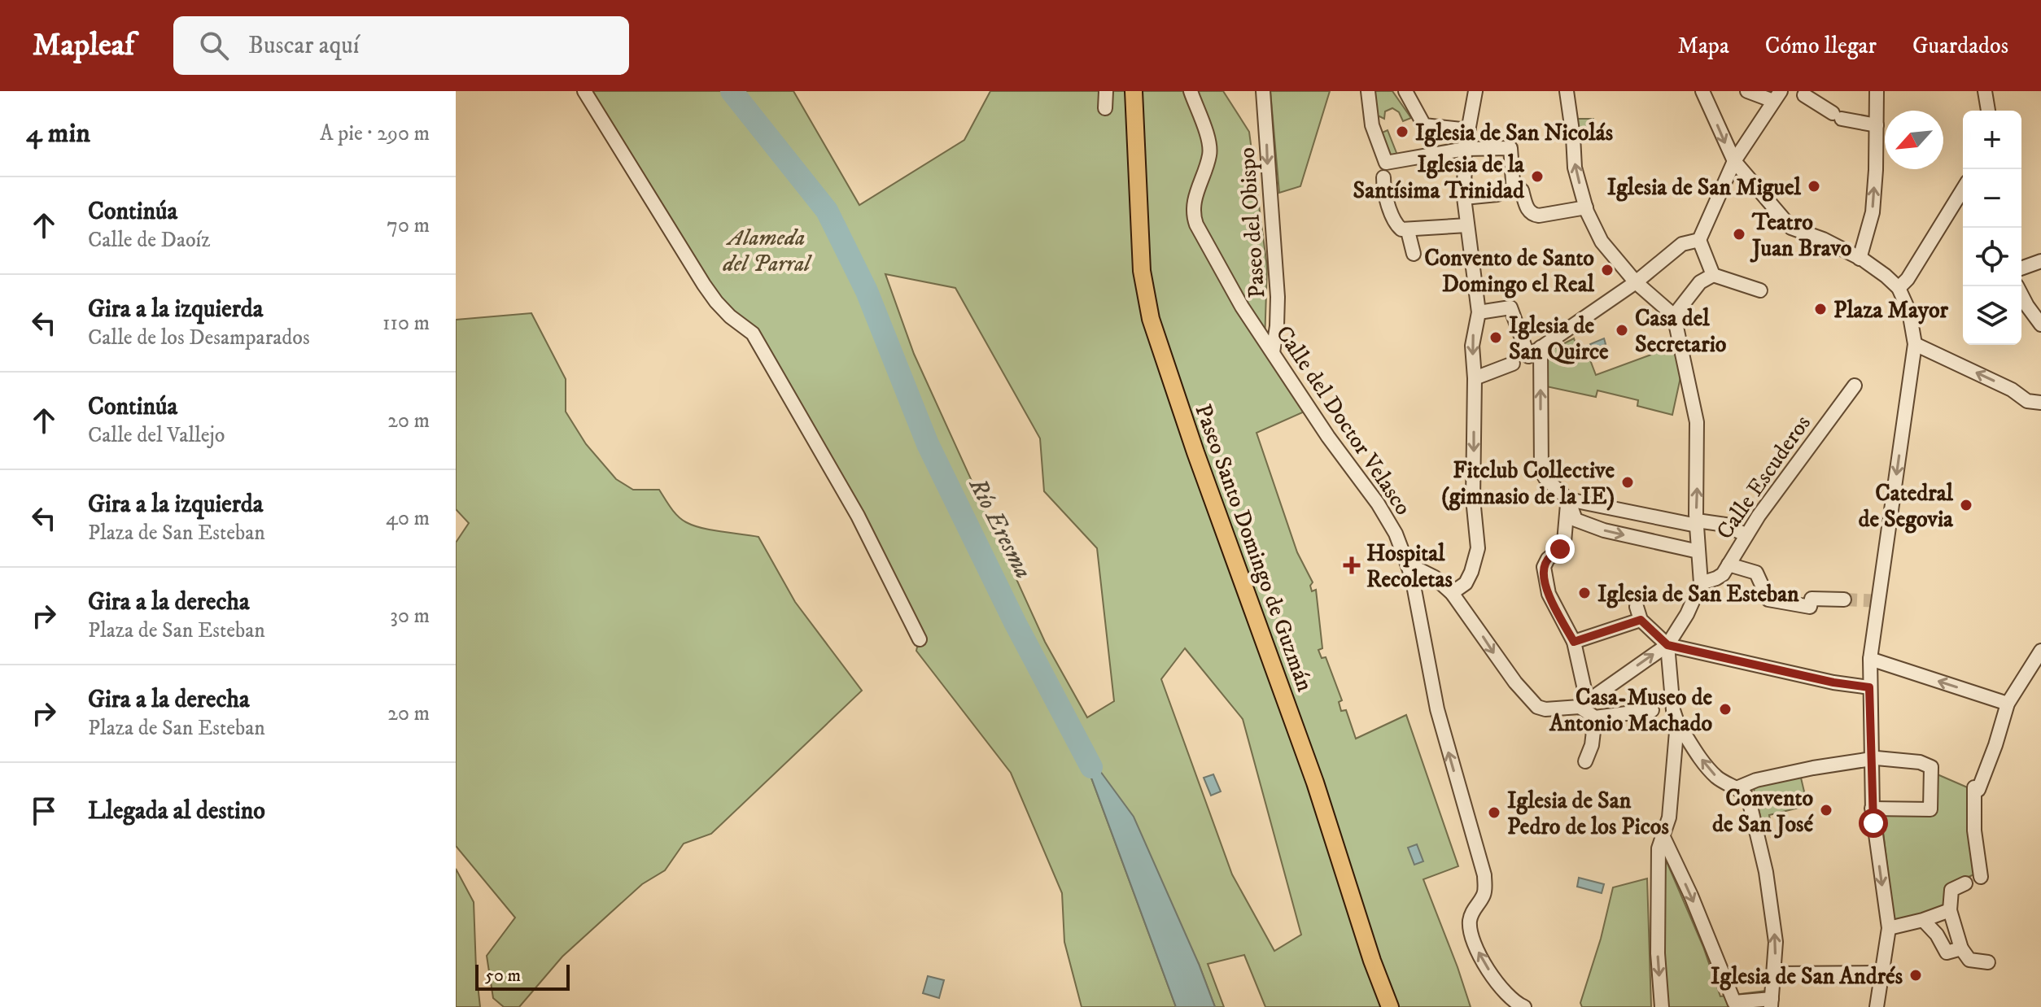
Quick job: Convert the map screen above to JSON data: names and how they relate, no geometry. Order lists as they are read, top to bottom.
{
  "streets": {
    "main road": ["Paseo Santo Domingo de Guzmán"],
    "street": ["Paseo del Obispo", "Calle del Doctor Velasco", "Calle Escuderos"]
  },
  "crossings": [
    ["Paseo del Obispo", "Calle del Doctor Velasco"]
  ],
  "one_way": ["Calle del Doctor Velasco"],
  "water": ["Río Eresma"],
  "parks": ["Alameda del Parral"],
  "places": {
    "other": [
      "Iglesia de San Nicolás",
      "Iglesia de la Santísima Trinidad",
      "Iglesia de San Miguel",
      "Teatro Juan Bravo",
      "Convento de Santo Domingo el Real",
      "Plaza Mayor",
      "Casa del Secretario",
      "Iglesia de San Quirce",
      "Fitclub Collective (gimnasio de la IE)",
      "Catedral de Segovia",
      "Iglesia de San Esteban",
      "Casa-Museo de Antonio Machado",
      "Convento de San José",
      "Iglesia de San Pedro de los Picos",
      "Iglesia de San Andrés"
    ],
    "health": ["Hospital Recoletas"]
  },
  "scale_bar": "50 m",
  "north": "bottom left",
  "page": {
    "header": "Mapleaf",
    "search": "Buscar aquí",
    "nav": ["Mapa", "Cómo llegar", "Guardados"],
    "heading": ["4 min", "A pie · 290 m"],
    "map_buttons": ["+", "−"],
    "list": [
      ["Continúa", "Calle de Daoíz", "70 m"],
      ["Gira a la izquierda", "Calle de los Desamparados", "110 m"],
      ["Continúa", "Calle del Vallejo", "20 m"],
      ["Gira a la izquierda", "Plaza de San Esteban", "40 m"],
      ["Gira a la derecha", "Plaza de San Esteban", "30 m"],
      ["Gira a la derecha", "Plaza de San Esteban", "20 m"],
      "Llegada al destino"
    ],
    "scale": "50 m"
  }
}
